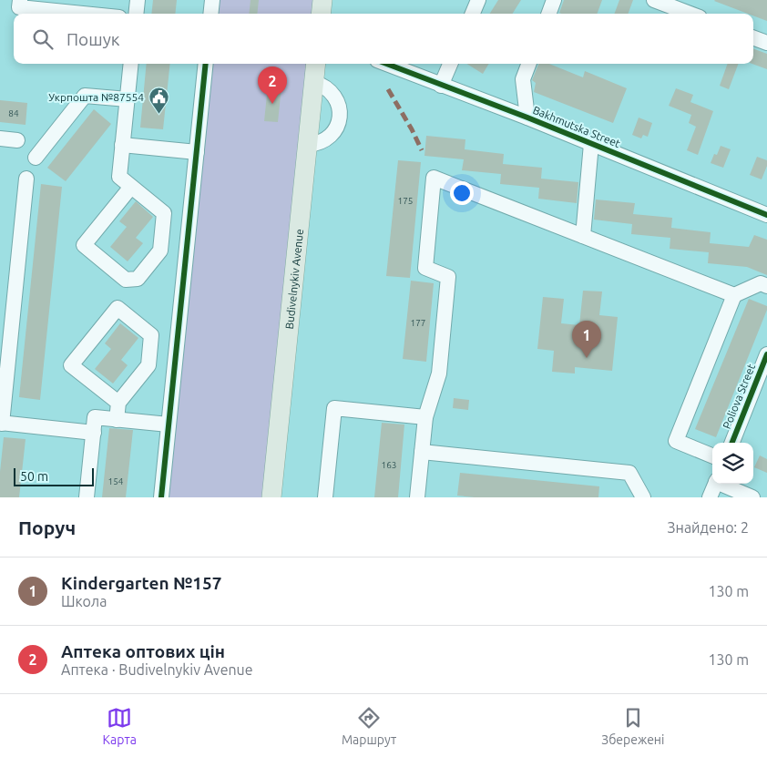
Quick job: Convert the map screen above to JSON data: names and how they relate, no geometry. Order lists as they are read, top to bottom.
{
  "streets": {
    "main road": ["Budivelnykiv Avenue"],
    "street": ["Bakhmutska Street", "Poliova Street"]
  },
  "places": {
    "public building": ["Укрпошта №87554"]
  },
  "house_numbers": [
    "84",
    "175",
    "177",
    "163",
    "154"
  ],
  "scale_bar": "50 m",
  "page": {
    "search": "Пошук",
    "pins": ["2", "1"],
    "scale": "50 m",
    "heading": ["Поруч", "Знайдено: 2"],
    "list": [
      {
        "mark": "1",
        "name": "Kindergarten №157",
        "note": "Школа",
        "value": "130 m"
      },
      {
        "mark": "2",
        "name": "Аптека оптових цін",
        "note": "Аптека · Budivelnykiv Avenue",
        "value": "130 m"
      }
    ],
    "nav": ["Карта", "Маршрут", "Збережені"]
  }
}
